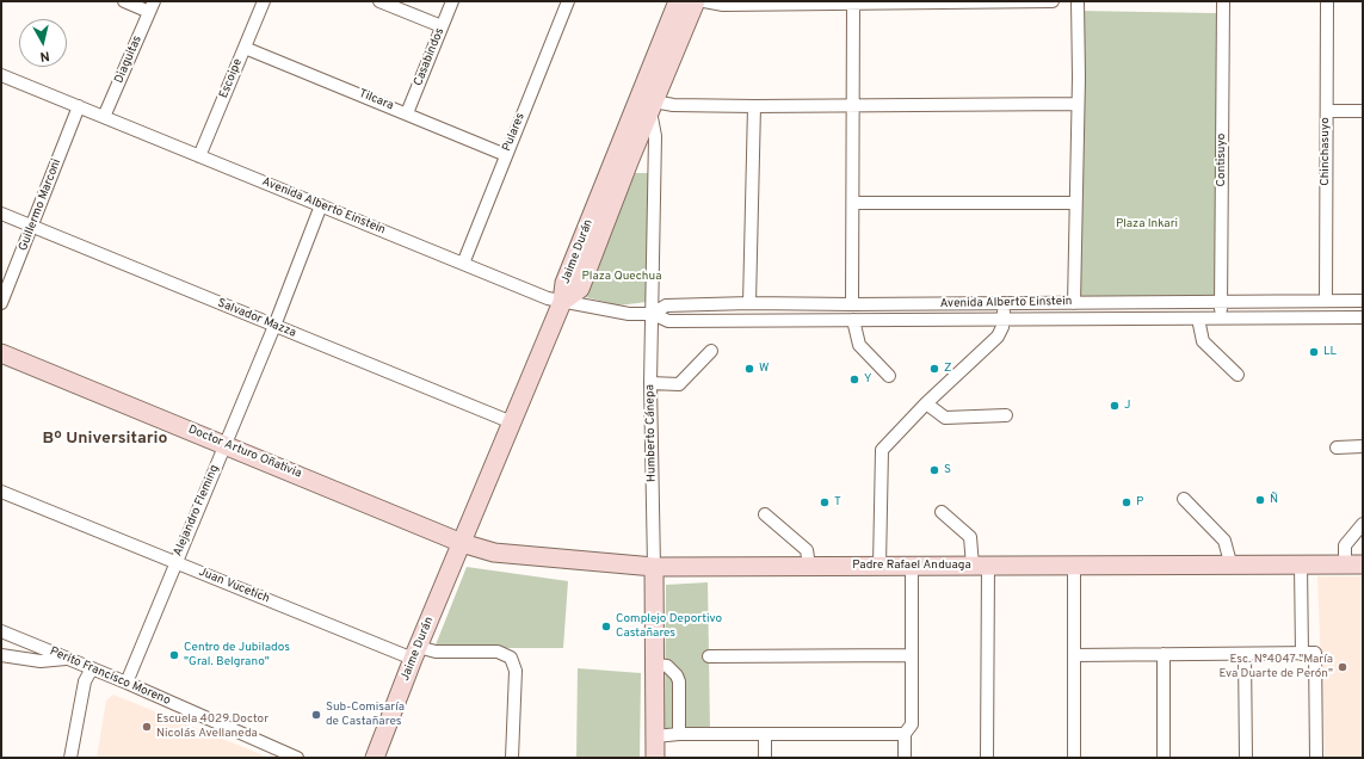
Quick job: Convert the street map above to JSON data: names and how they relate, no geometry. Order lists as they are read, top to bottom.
{
  "streets": {
    "street": [
      "Casabindos",
      "Diaguitas",
      "Escoipe",
      "Tilcara",
      "Pulares",
      "Chinchasuyo",
      "Contisuyo",
      "Guillermo Marconi",
      "Avenida Alberto Einstein",
      "Jaime Durán",
      "Salvador Mazza",
      "Humberto Cánepa",
      "Doctor Arturo Oñativia",
      "Alejandro Fleming",
      "Padre Rafael Anduaga",
      "Juan Vucetich",
      "Perito Francisco Moreno"
    ]
  },
  "crossings": [
    ["Casabindos", "Tilcara"],
    ["Diaguitas", "Avenida Alberto Einstein"],
    ["Escoipe", "Tilcara"],
    ["Escoipe", "Avenida Alberto Einstein"],
    ["Tilcara", "Pulares"],
    ["Pulares", "Avenida Alberto Einstein"],
    ["Chinchasuyo", "Avenida Alberto Einstein"],
    ["Contisuyo", "Avenida Alberto Einstein"],
    ["Guillermo Marconi", "Avenida Alberto Einstein"],
    ["Guillermo Marconi", "Salvador Mazza"],
    ["Avenida Alberto Einstein", "Jaime Durán"],
    ["Avenida Alberto Einstein", "Humberto Cánepa"],
    ["Avenida Alberto Einstein", "Alejandro Fleming"],
    ["Jaime Durán", "Salvador Mazza"],
    ["Jaime Durán", "Humberto Cánepa"],
    ["Jaime Durán", "Doctor Arturo Oñativia"],
    ["Jaime Durán", "Padre Rafael Anduaga"],
    ["Jaime Durán", "Juan Vucetich"],
    ["Salvador Mazza", "Alejandro Fleming"],
    ["Humberto Cánepa", "Padre Rafael Anduaga"],
    ["Doctor Arturo Oñativia", "Alejandro Fleming"],
    ["Doctor Arturo Oñativia", "Padre Rafael Anduaga"],
    ["Alejandro Fleming", "Juan Vucetich"],
    ["Alejandro Fleming", "Perito Francisco Moreno"]
  ],
  "districts": ["Bº Universitario"],
  "parks": ["Plaza Inkari", "Plaza Quechua"],
  "places": [
    "LL",
    "W",
    "Z",
    "Y",
    "J",
    "S",
    "Ñ",
    "T",
    "P",
    "Complejo Deportivo Castañares",
    "Centro de Jubilados \"Gral. Belgrano\"",
    "Esc. N°4047 \"María Eva Duarte de Perón\"",
    "Sub-Comisaría de Castañares",
    "Escuela 4029 Doctor Nicolás Avellaneda"
  ],
  "north": "bottom"
}
